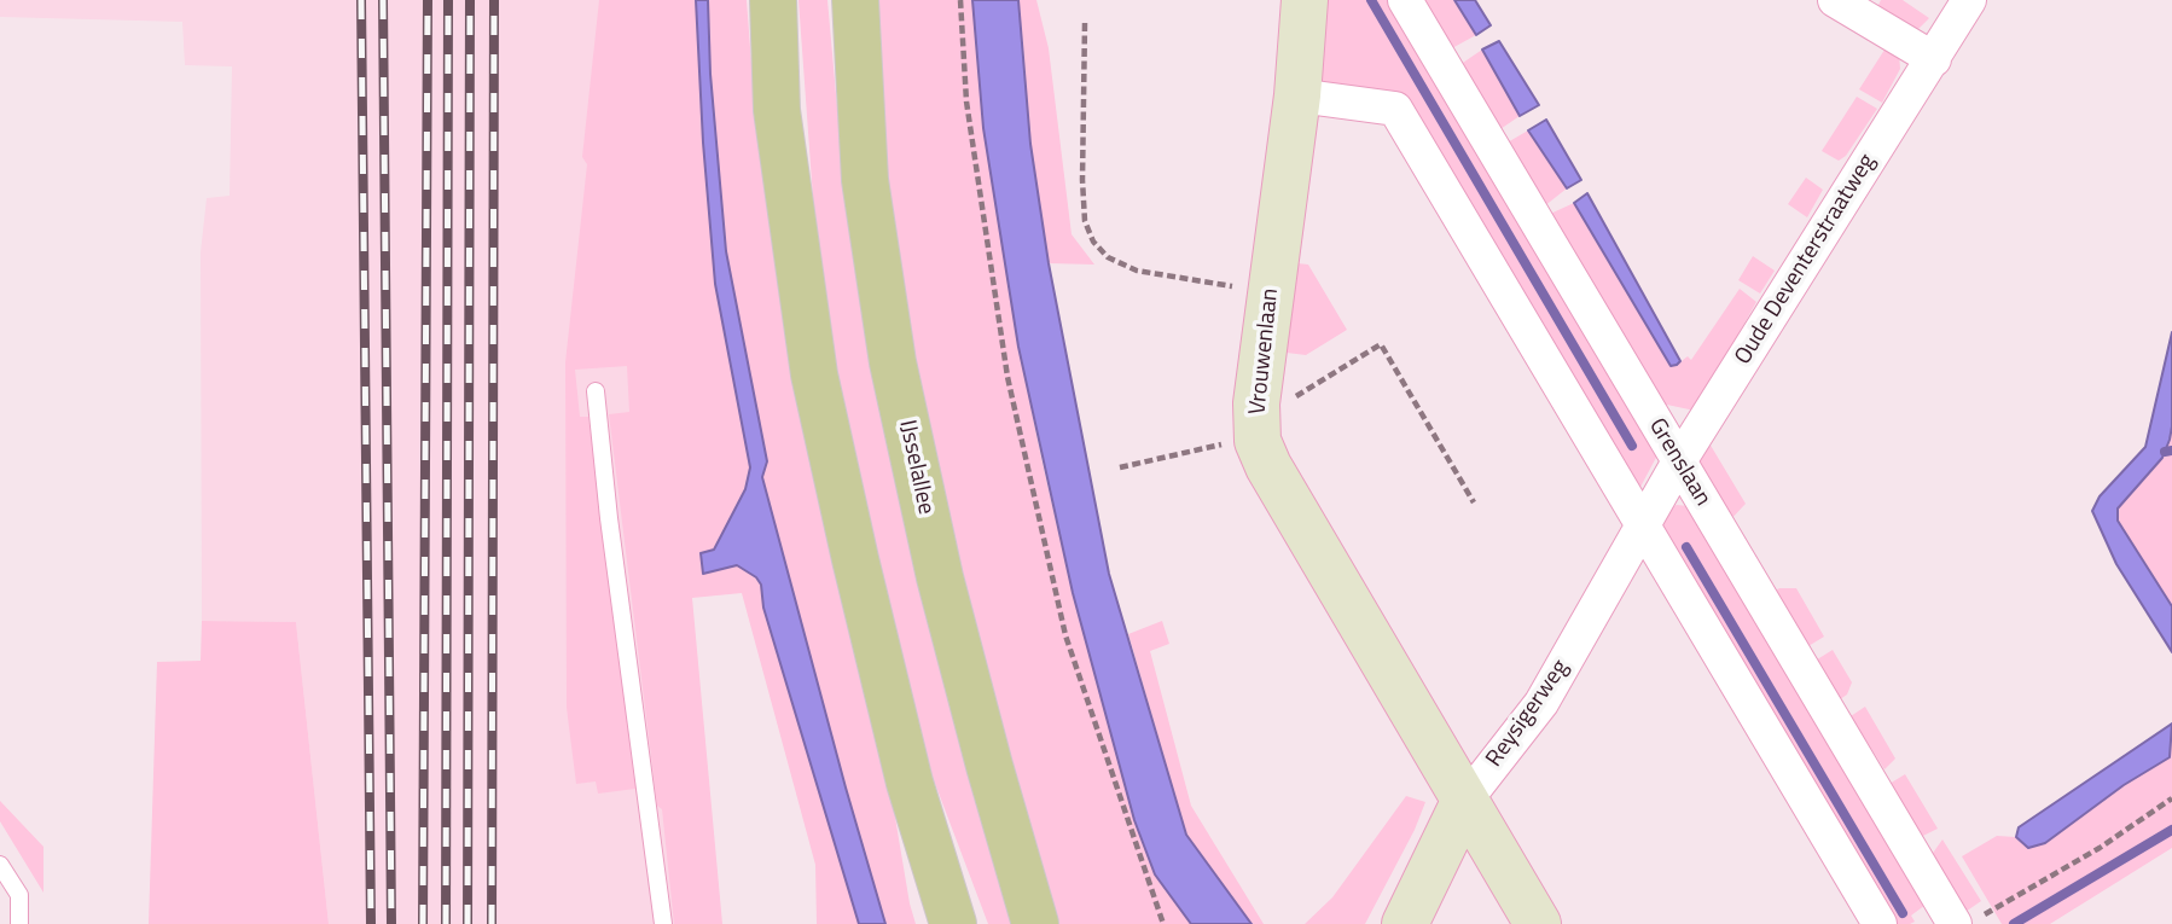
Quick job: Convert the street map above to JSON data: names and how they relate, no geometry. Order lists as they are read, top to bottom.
{
  "streets": {
    "main road": ["IJsselallee"],
    "street": [
      "Oude Deventerstraatweg",
      "Vrouwenlaan",
      "Grenslaan",
      "Reysigerweg"
    ]
  },
  "crossings": [
    ["Oude Deventerstraatweg", "Grenslaan"],
    ["Oude Deventerstraatweg", "Reysigerweg"],
    ["Vrouwenlaan", "Reysigerweg"],
    ["Grenslaan", "Reysigerweg"]
  ]
}
